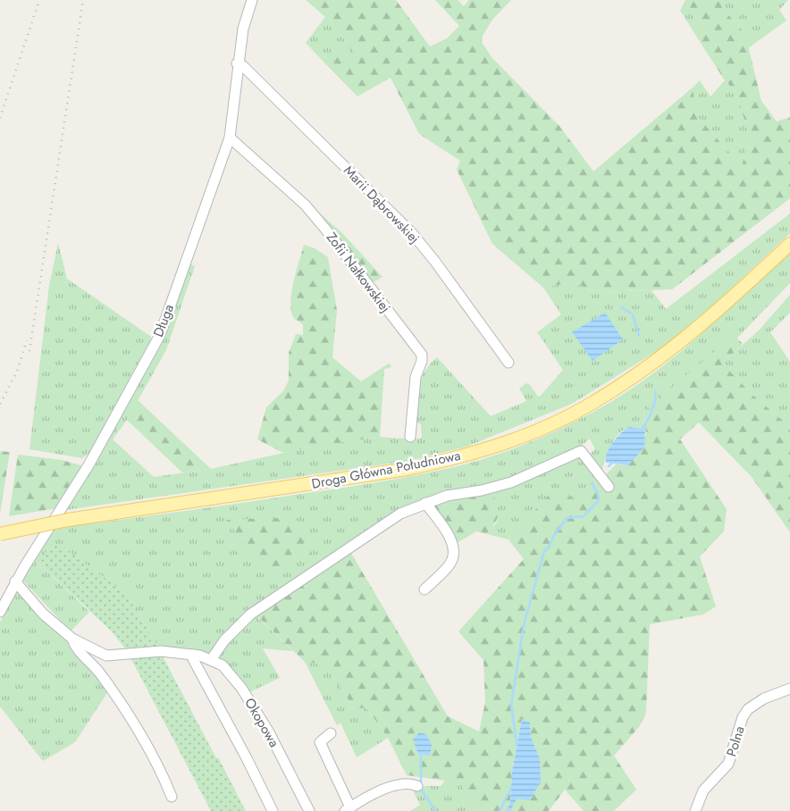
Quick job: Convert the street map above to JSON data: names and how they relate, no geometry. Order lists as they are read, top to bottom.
{
  "streets": {
    "main road": ["Droga Główna Południowa"],
    "street": [
      "Marii Dąbrowskiej",
      "Zofii Nałkowskiej",
      "Długa",
      "Okopowa",
      "Polna"
    ]
  },
  "crossings": [
    ["Marii Dąbrowskiej", "Długa"],
    ["Zofii Nałkowskiej", "Długa"],
    ["Długa", "Okopowa"]
  ]
}
